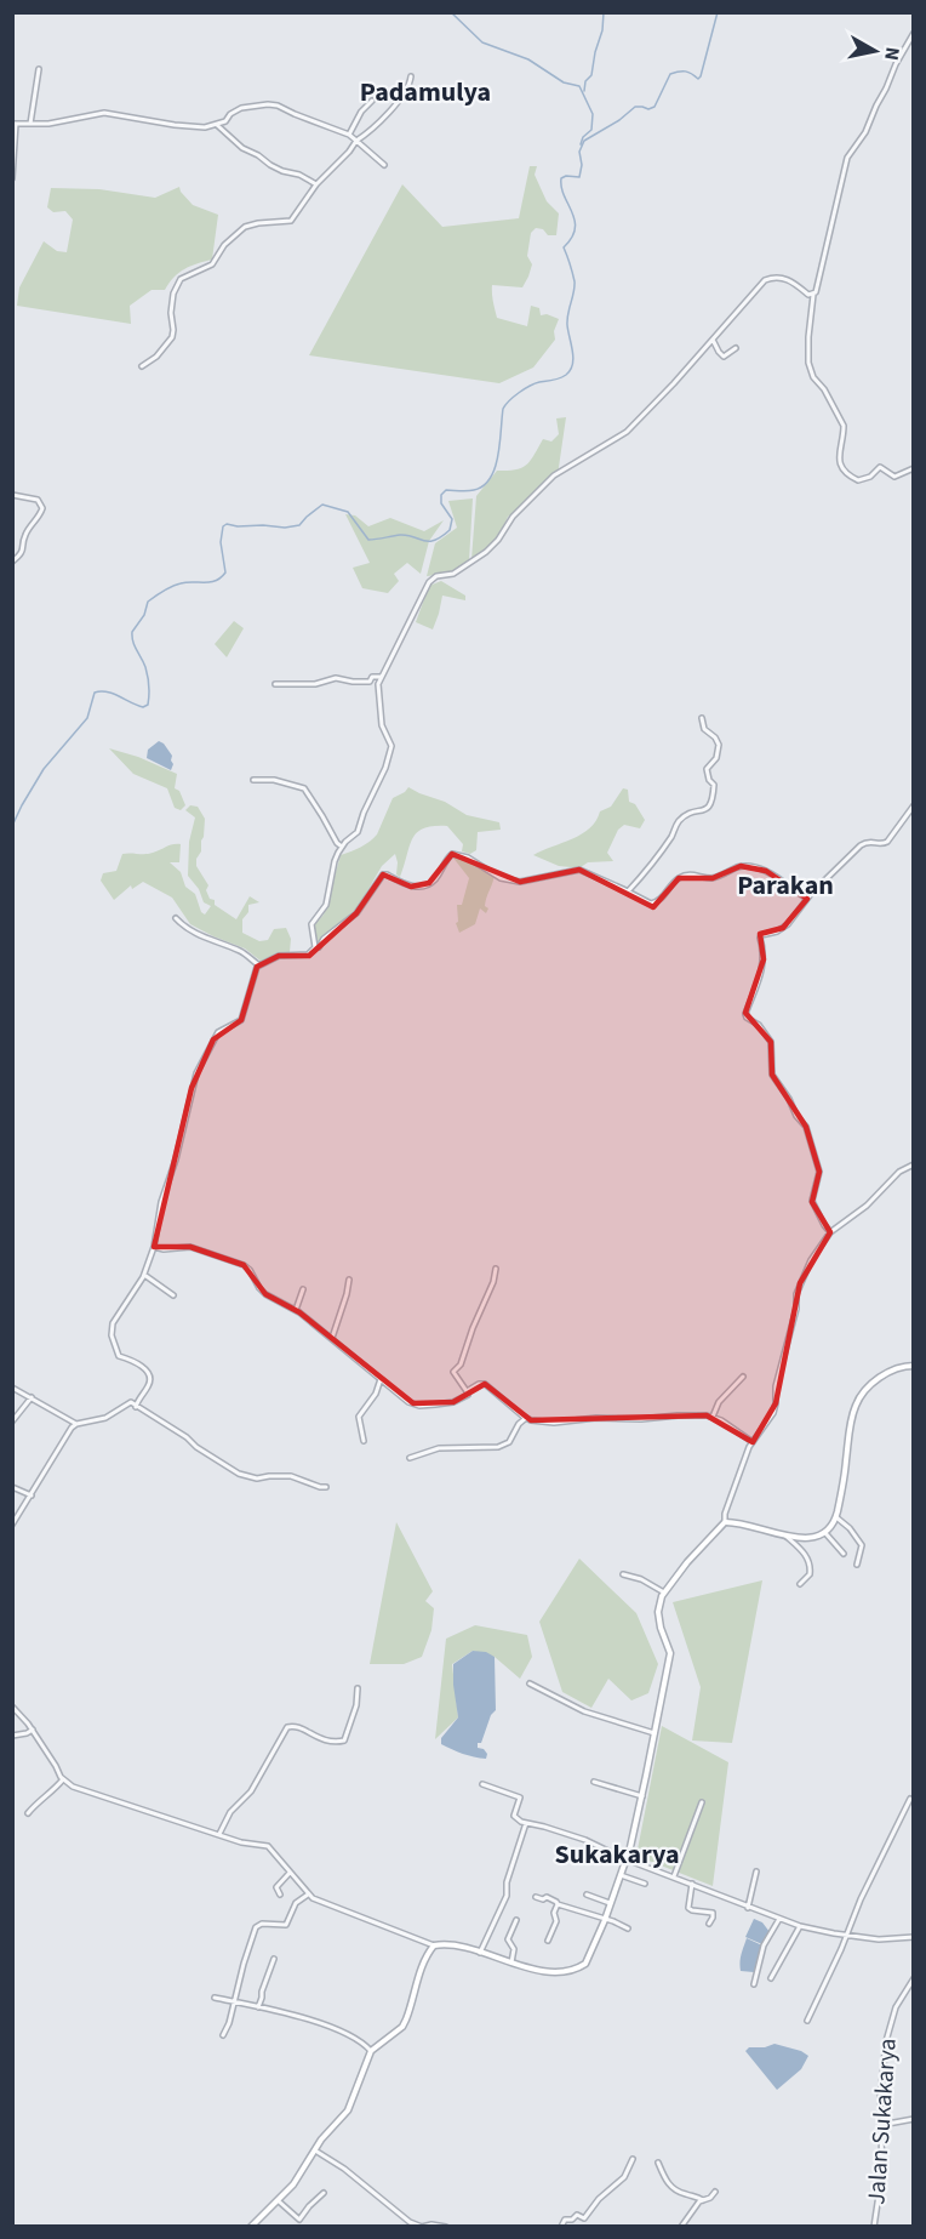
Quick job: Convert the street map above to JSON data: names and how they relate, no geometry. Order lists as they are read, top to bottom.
{
  "streets": {
    "street": ["Jalan Sukakarya"]
  },
  "districts": ["Padamulya", "Parakan", "Sukakarya"],
  "north": "right"
}
